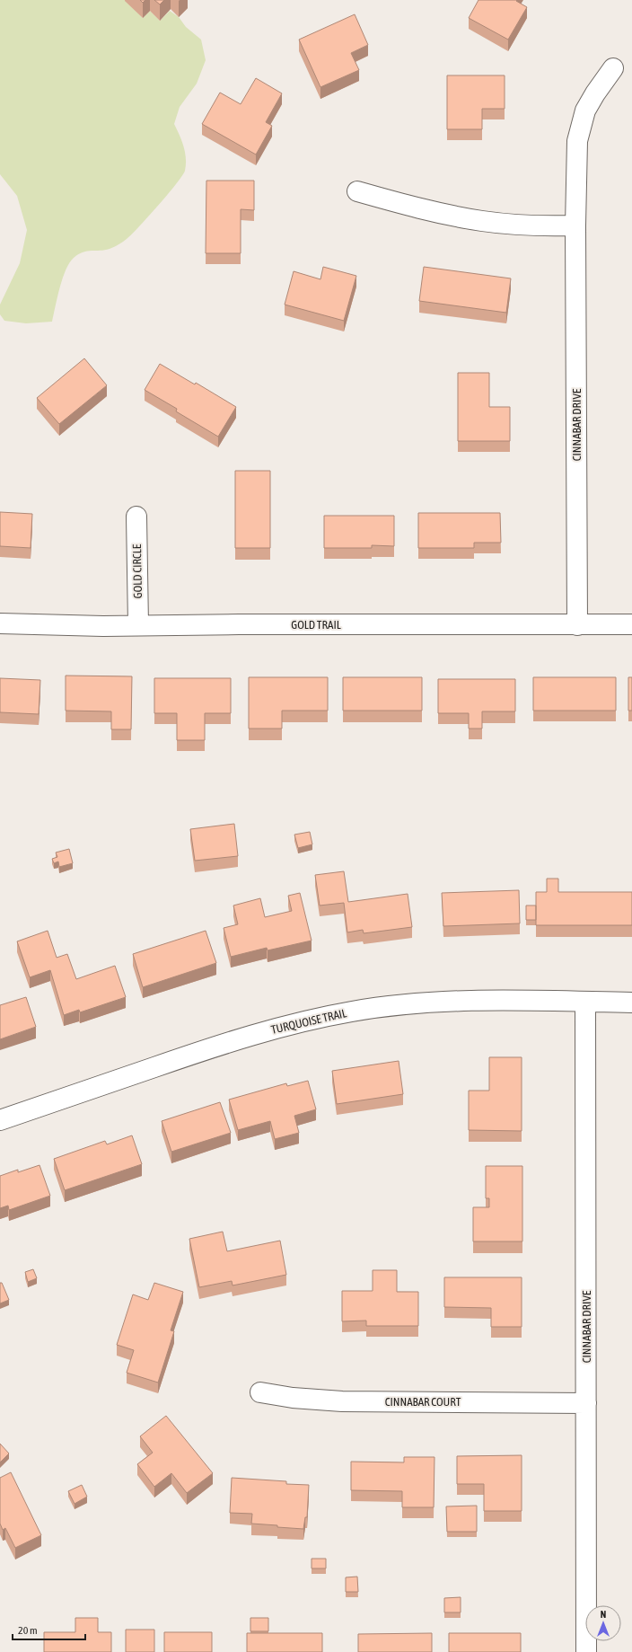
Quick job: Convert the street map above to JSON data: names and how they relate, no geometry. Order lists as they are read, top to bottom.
{
  "streets": {
    "street": [
      "CINNABAR DRIVE",
      "GOLD CIRCLE",
      "GOLD TRAIL",
      "TURQUOISE TRAIL",
      "CINNABAR COURT"
    ]
  },
  "crossings": [
    ["CINNABAR DRIVE", "GOLD TRAIL"],
    ["CINNABAR DRIVE", "TURQUOISE TRAIL"],
    ["CINNABAR DRIVE", "CINNABAR COURT"],
    ["GOLD CIRCLE", "GOLD TRAIL"]
  ],
  "scale_bar": "20 m",
  "north": "top"
}
